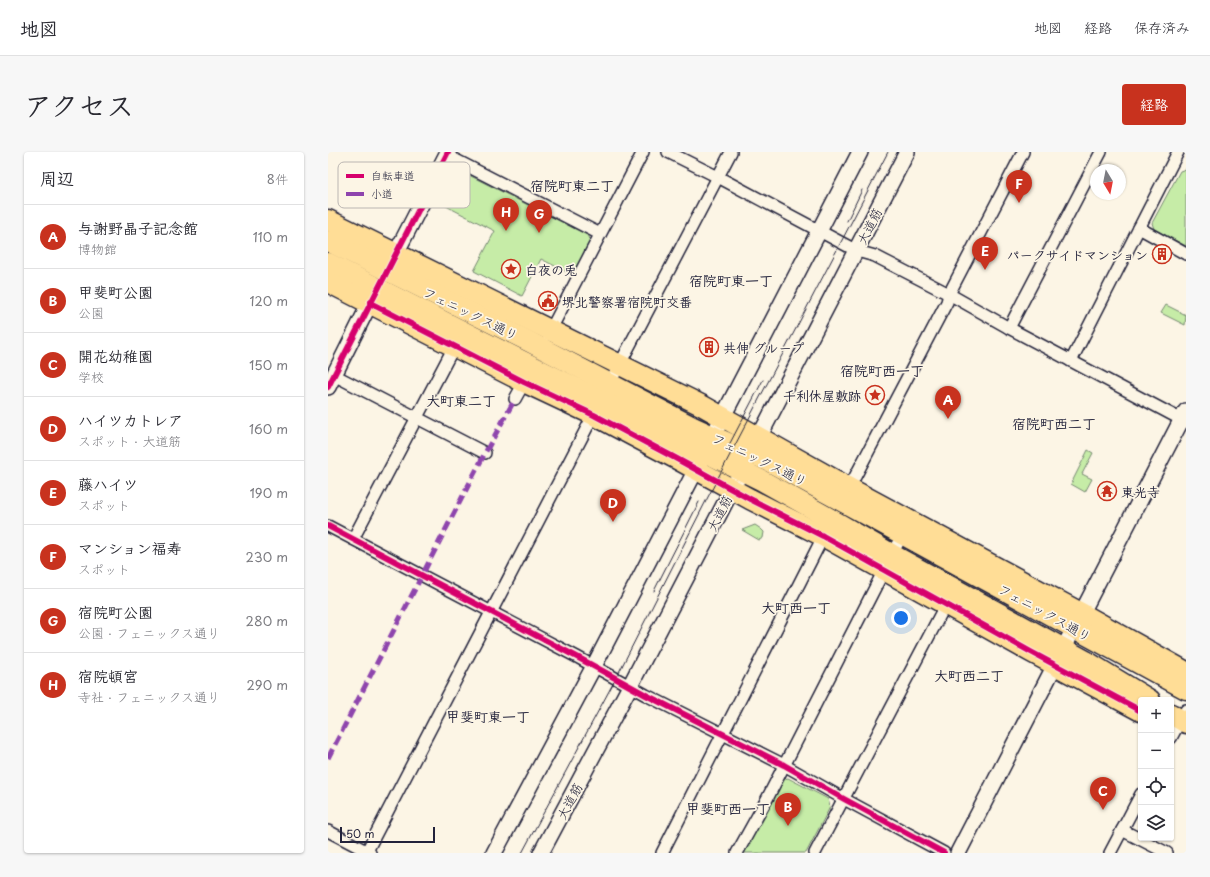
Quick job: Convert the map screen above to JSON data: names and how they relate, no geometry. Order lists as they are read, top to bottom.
{
  "streets": {
    "highway": ["フェニックス通り"],
    "street": ["大道筋"]
  },
  "crossings": [
    ["大道筋", "フェニックス通り"]
  ],
  "districts": [
    "宿院町東二丁",
    "宿院町東一丁",
    "宿院町西一丁",
    "大町東二丁",
    "宿院町西二丁",
    "大町西一丁",
    "大町西二丁",
    "甲斐町東一丁",
    "甲斐町西一丁"
  ],
  "places": {
    "building": ["パークサイドマンション", "共伸 グループ"],
    "place": ["白夜の兎", "千利休屋敷跡"],
    "public building": ["堺北警察署宿院町交番"],
    "temple": ["東光寺"]
  },
  "legend": ["自転車道", "小道"],
  "scale_bar": "50 m",
  "north": "bottom",
  "page": {
    "header": "地図",
    "nav": ["地図", "経路", "保存済み"],
    "title": "アクセス",
    "buttons": "経路",
    "heading": ["周辺", "8件"],
    "pins": [
      "F",
      "H",
      "G",
      "E",
      "A",
      "D",
      "C",
      "B"
    ],
    "list": [
      {
        "mark": "A",
        "name": "与謝野晶子記念館",
        "note": "博物館",
        "value": "110 m"
      },
      {
        "mark": "B",
        "name": "甲斐町公園",
        "note": "公園",
        "value": "120 m"
      },
      {
        "mark": "C",
        "name": "開花幼稚園",
        "note": "学校",
        "value": "150 m"
      },
      {
        "mark": "D",
        "name": "ハイツカトレア",
        "note": "スポット · 大道筋",
        "value": "160 m"
      },
      {
        "mark": "E",
        "name": "藤ハイツ",
        "note": "スポット",
        "value": "190 m"
      },
      {
        "mark": "F",
        "name": "マンション福寿",
        "note": "スポット",
        "value": "230 m"
      },
      {
        "mark": "G",
        "name": "宿院町公園",
        "note": "公園 · フェニックス通り",
        "value": "280 m"
      },
      {
        "mark": "H",
        "name": "宿院頓宮",
        "note": "寺社 · フェニックス通り",
        "value": "290 m"
      }
    ],
    "map_buttons": ["+", "−"],
    "scale": "50 m"
  }
}
